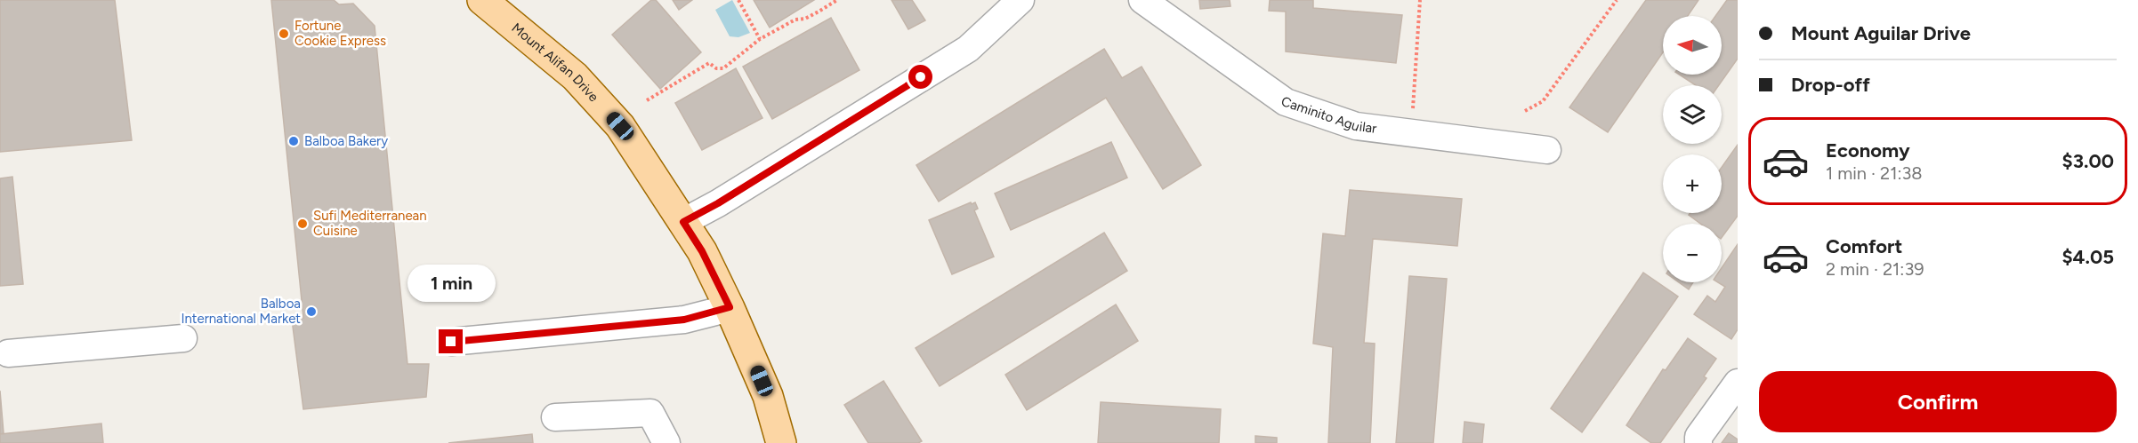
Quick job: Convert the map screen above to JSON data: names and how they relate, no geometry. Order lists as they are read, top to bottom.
{
  "streets": {
    "main road": ["Mount Alifan Drive"],
    "street": ["Caminito Aguilar"]
  },
  "places": [
    "Fortune Cookie Express",
    "Balboa Bakery",
    "Sufi Mediterranean Cuisine",
    "Balboa International Market"
  ],
  "north": "left",
  "page": {
    "banner": ["Mount Aguilar Drive", "Drop-off"],
    "map_buttons": ["+", "−"],
    "list": [
      {
        "name": "Economy",
        "note": "1 min · 21:38",
        "value": "$3.00"
      },
      {
        "name": "Comfort",
        "note": "2 min · 21:39",
        "value": "$4.05"
      }
    ],
    "bubble": "1 min",
    "buttons": "Confirm"
  }
}
